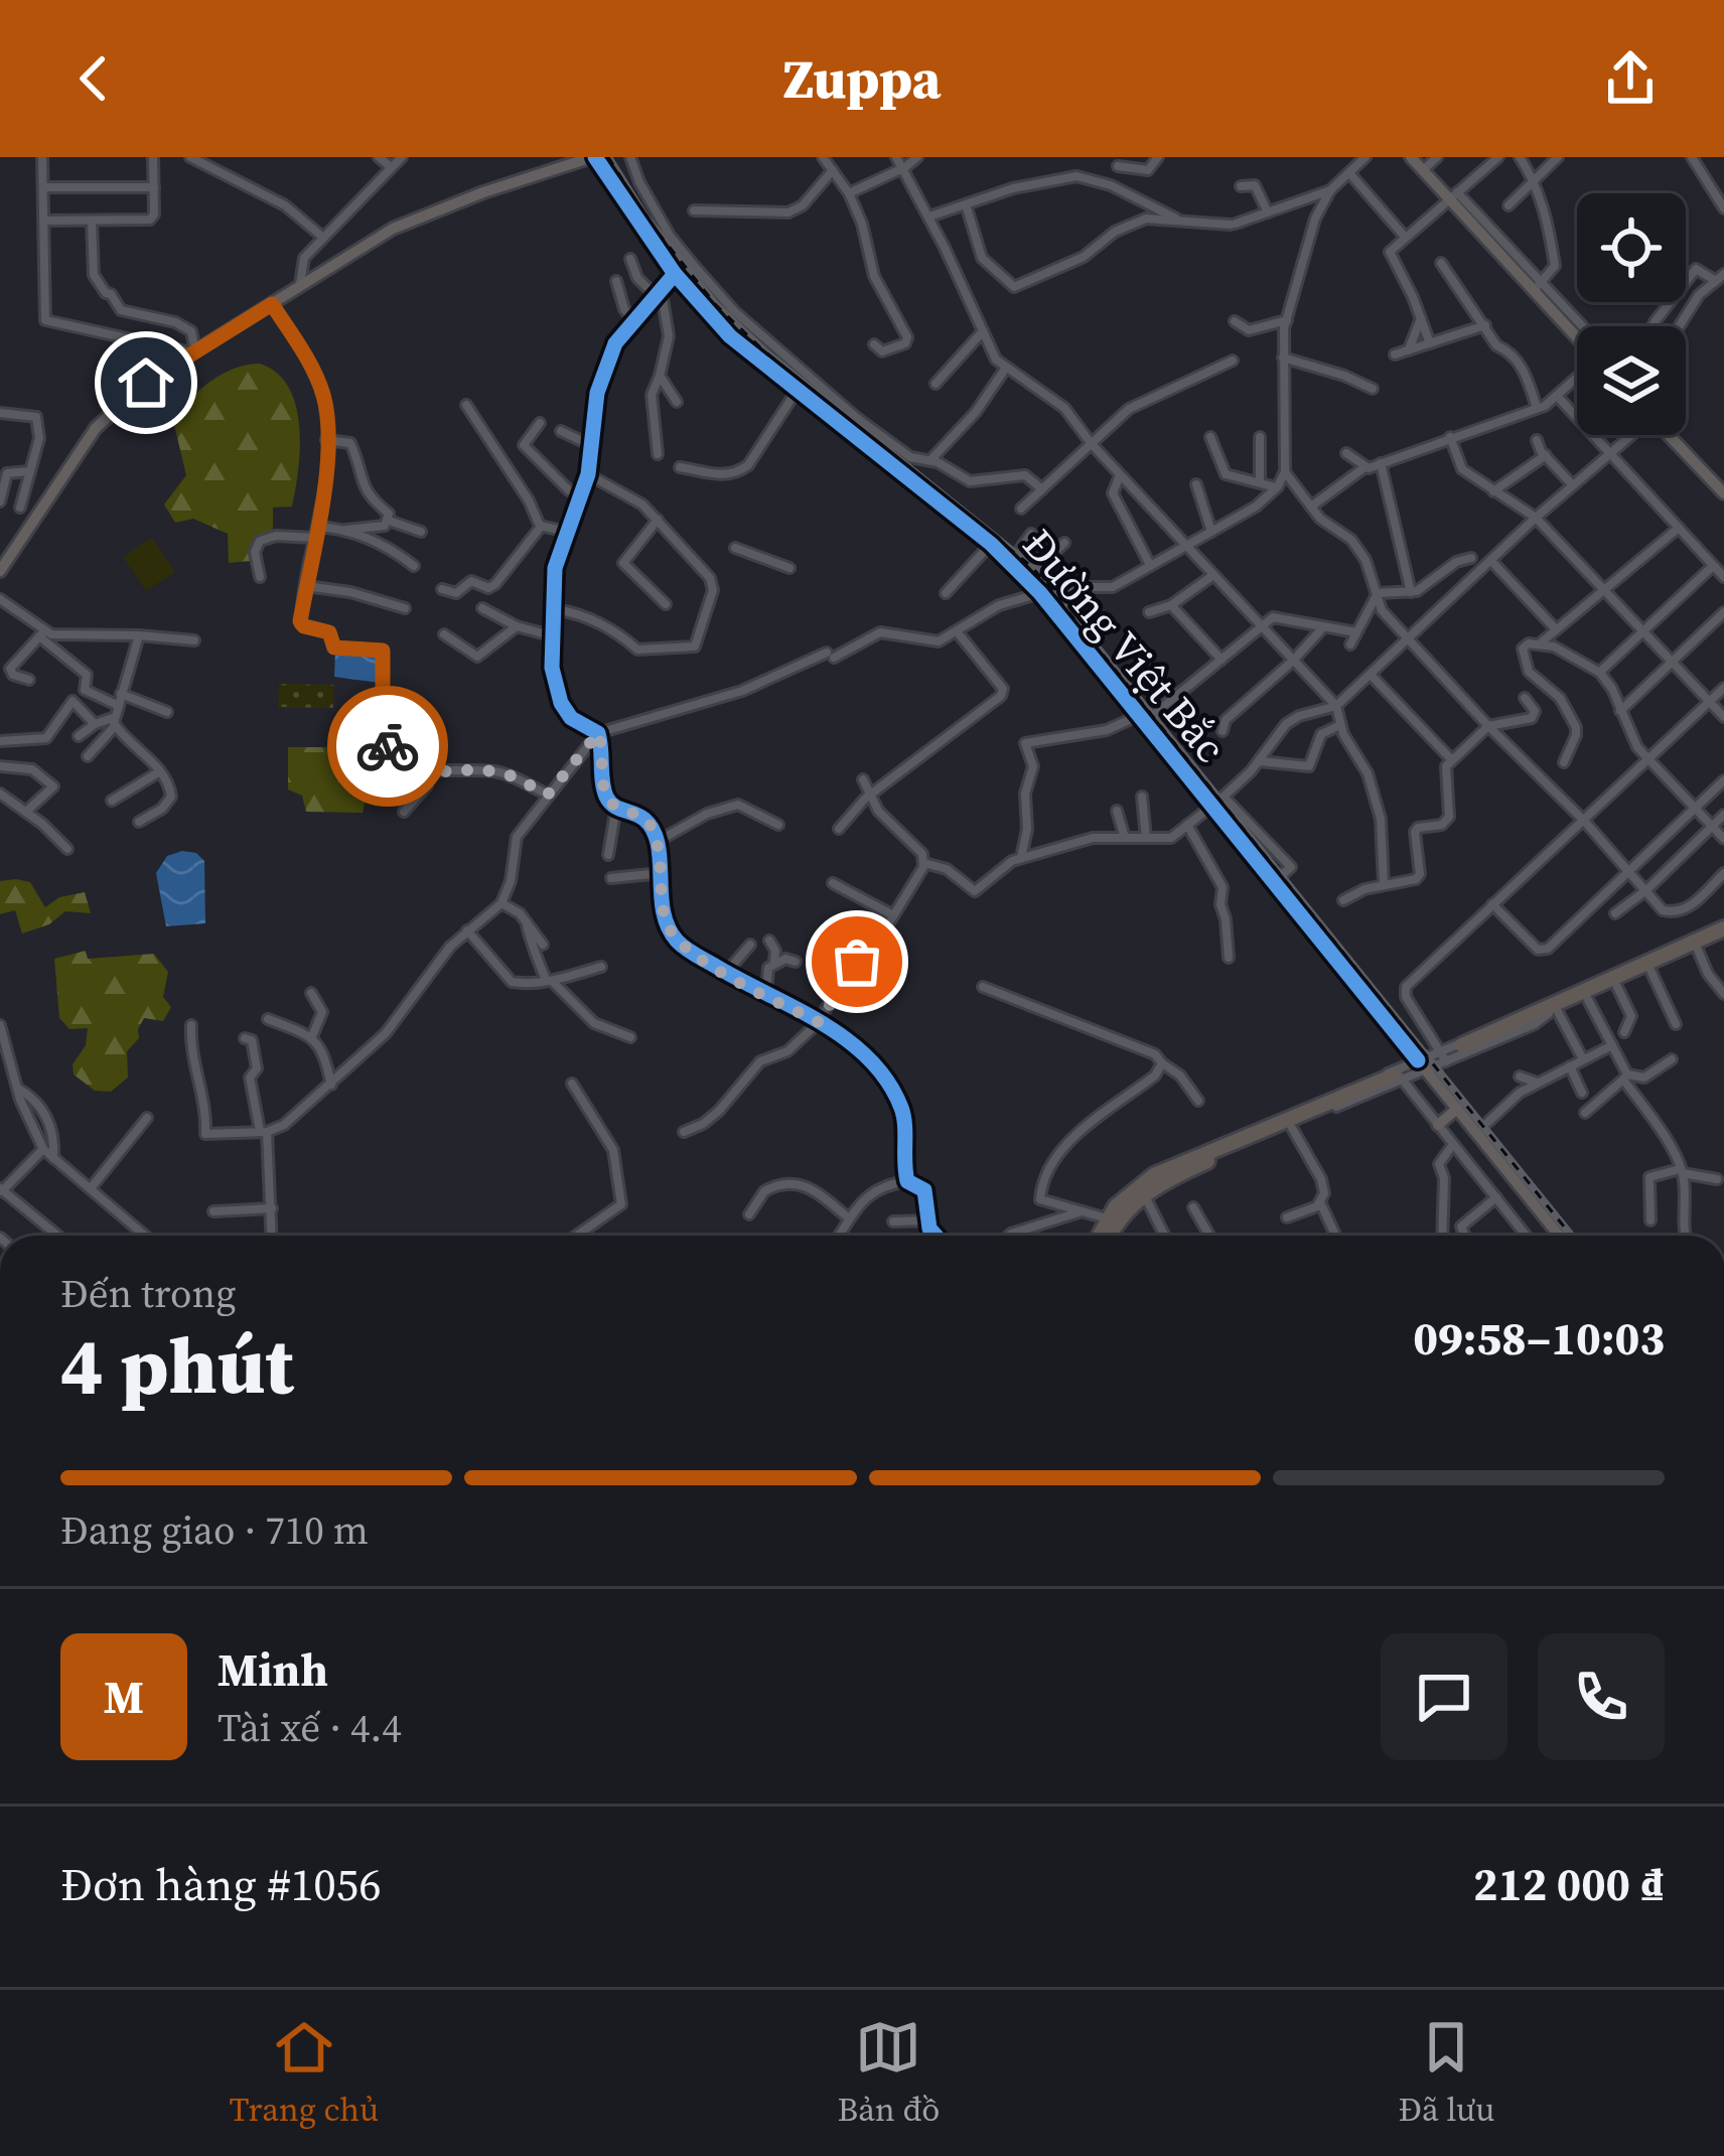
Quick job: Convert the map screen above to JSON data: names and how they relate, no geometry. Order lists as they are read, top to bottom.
{
  "streets": {
    "main road": ["Đường Việt Bắc"]
  },
  "page": {
    "header": "Zuppa",
    "heading": ["4 phút", "Đến trong", "09:58–10:03"],
    "panel": [
      "Minh",
      "Tài xế · 4.4",
      "Đơn hàng #1056",
      "212 000 ₫"
    ],
    "bar": "Đang giao · 710 m",
    "round": "M",
    "tabs": ["Trang chủ", "Bản đồ", "Đã lưu"]
  }
}
